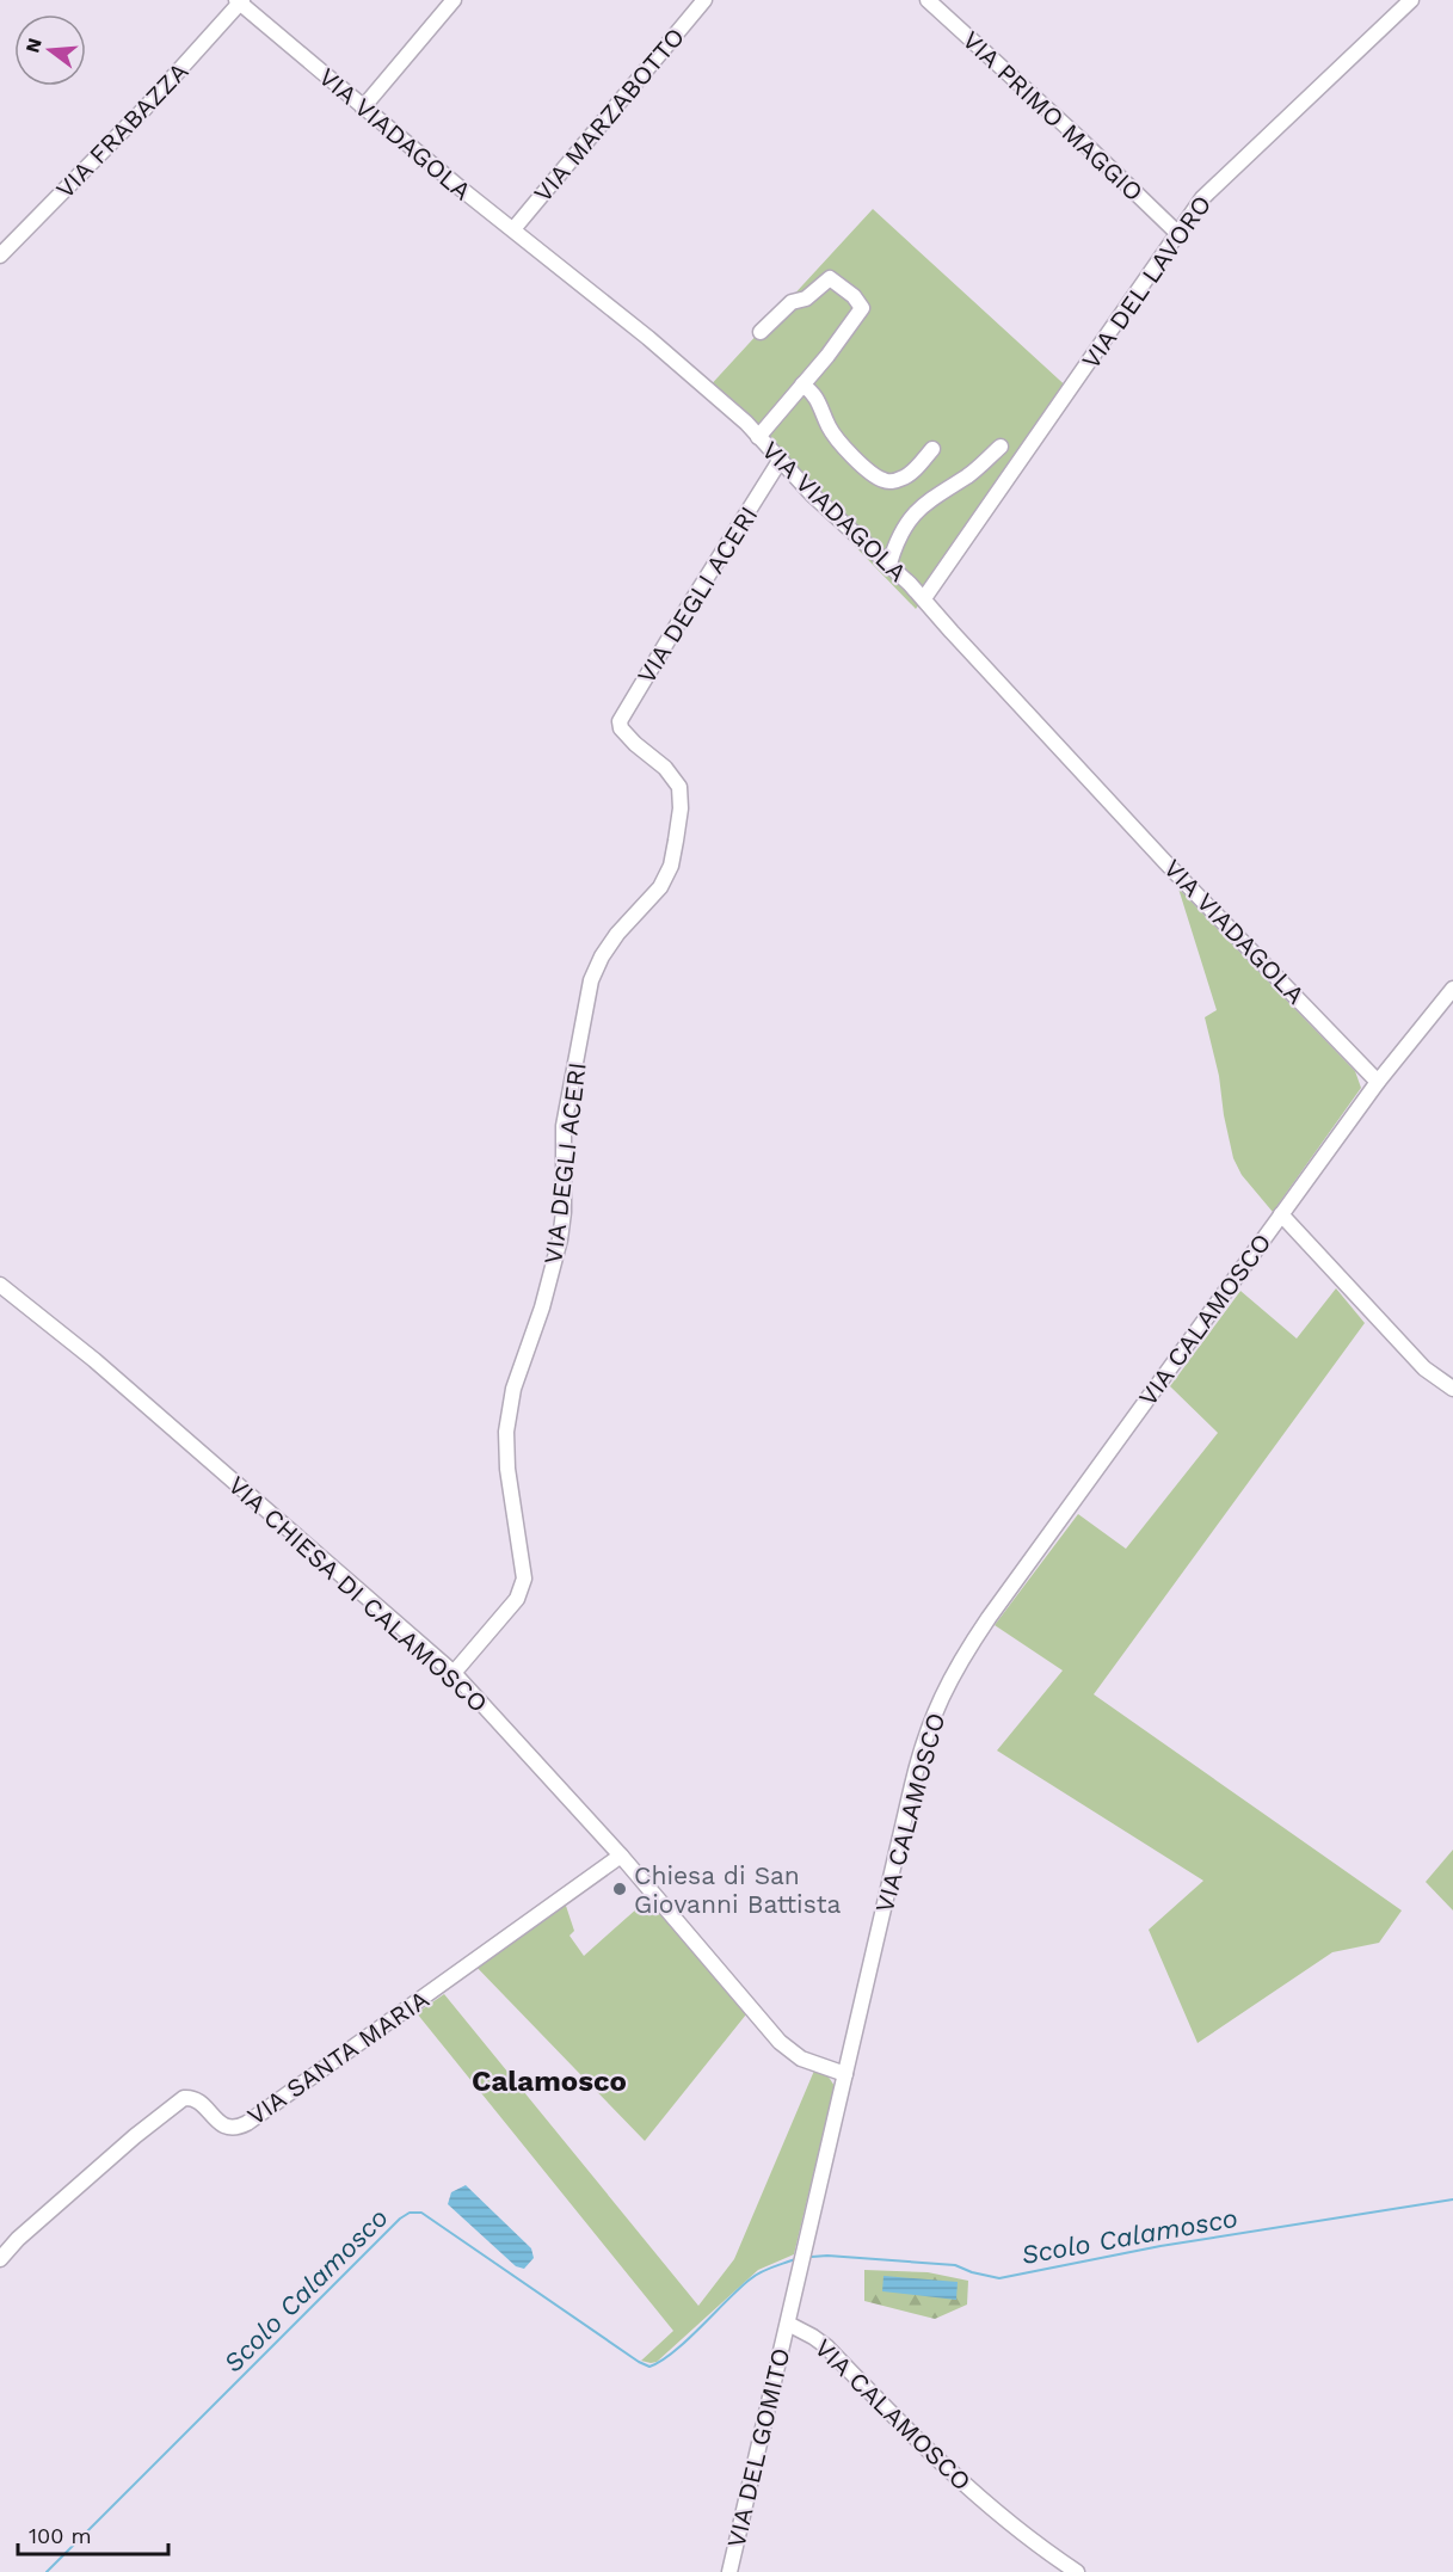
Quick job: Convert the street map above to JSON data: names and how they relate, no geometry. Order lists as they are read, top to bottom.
{
  "streets": {
    "street": [
      "VIA MARZABOTTO",
      "VIA PRIMO MAGGIO",
      "VIA FRABAZZA",
      "VIA VIADAGOLA",
      "VIA DEL LAVORO",
      "VIA DEGLI ACERI",
      "VIA CALAMOSCO",
      "VIA CHIESA DI CALAMOSCO",
      "VIA SANTA MARIA",
      "VIA DEL GOMITO"
    ]
  },
  "crossings": [
    ["VIA MARZABOTTO", "VIA VIADAGOLA"],
    ["VIA PRIMO MAGGIO", "VIA DEL LAVORO"],
    ["VIA FRABAZZA", "VIA VIADAGOLA"],
    ["VIA VIADAGOLA", "VIA DEL LAVORO"],
    ["VIA VIADAGOLA", "VIA DEGLI ACERI"],
    ["VIA VIADAGOLA", "VIA CALAMOSCO"],
    ["VIA DEGLI ACERI", "VIA CHIESA DI CALAMOSCO"],
    ["VIA CALAMOSCO", "VIA CHIESA DI CALAMOSCO"],
    ["VIA CALAMOSCO", "VIA DEL GOMITO"],
    ["VIA CHIESA DI CALAMOSCO", "VIA SANTA MARIA"]
  ],
  "districts": ["Calamosco"],
  "water": ["Scolo Calamosco"],
  "places": ["Chiesa di San Giovanni Battista"],
  "scale_bar": "100 m",
  "north": "left"
}
